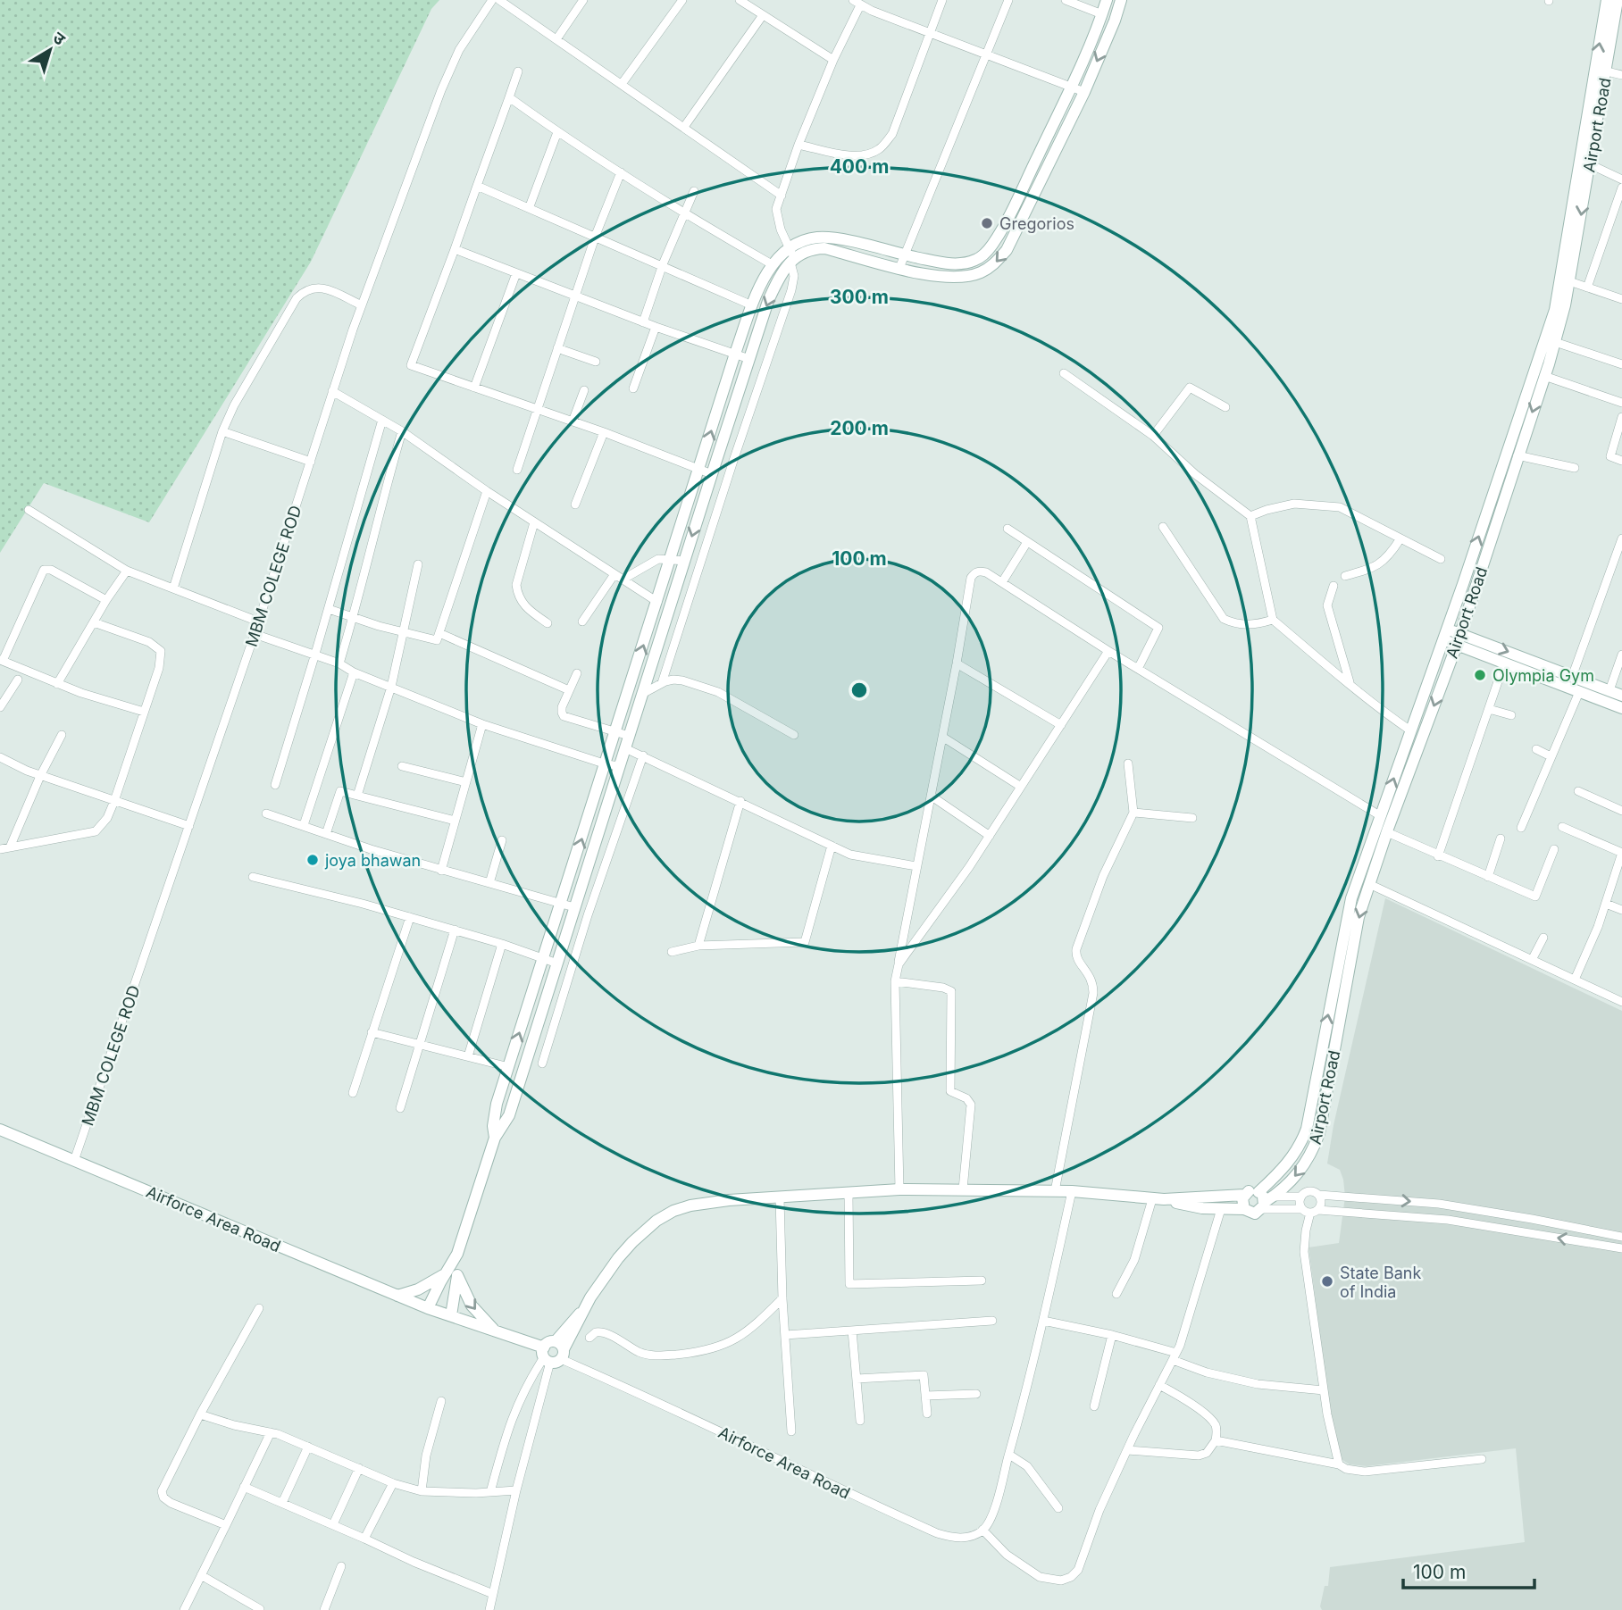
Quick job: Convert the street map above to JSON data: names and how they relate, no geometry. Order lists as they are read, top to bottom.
{
  "streets": {
    "street": ["Airport Road", "MBM COLEGE ROD", "Airforce Area Road"]
  },
  "crossings": [
    ["MBM COLEGE ROD", "Airforce Area Road"]
  ],
  "places": [
    "Gregorios",
    "Olympia Gym",
    "joya bhawan",
    "State Bank of India"
  ],
  "scale_bar": "100 m",
  "north": "top right",
  "rings": [
    "400 m",
    "300 m",
    "200 m",
    "100 m"
  ]
}
